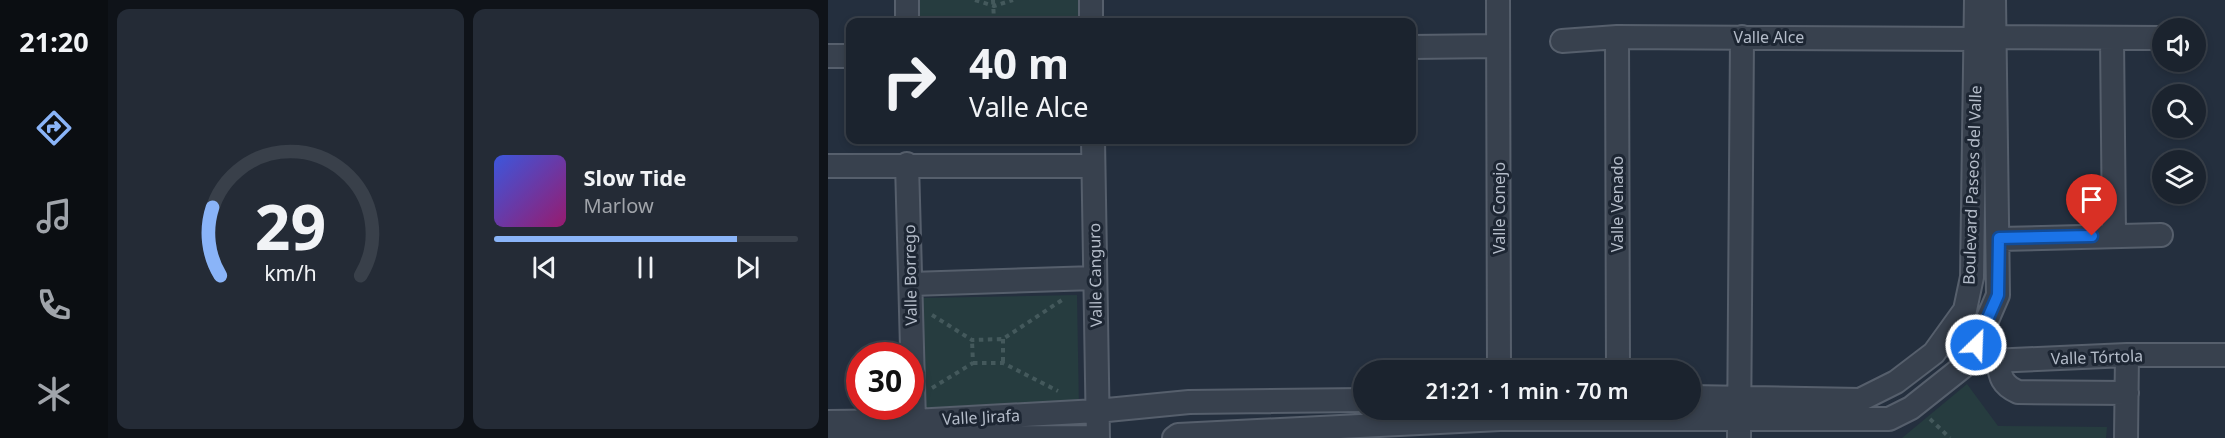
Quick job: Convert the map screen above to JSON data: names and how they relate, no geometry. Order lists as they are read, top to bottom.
{
  "streets": {
    "street": [
      "Valle Alce",
      "Boulevard Paseos del Valle",
      "Valle Venado",
      "Valle Conejo",
      "Valle Borrego",
      "Valle Canguro",
      "Valle Tórtola",
      "Valle Jirafa"
    ]
  },
  "crossings": [
    ["Valle Alce", "Boulevard Paseos del Valle"],
    ["Valle Alce", "Valle Venado"],
    ["Boulevard Paseos del Valle", "Valle Tórtola"],
    ["Valle Borrego", "Valle Jirafa"],
    ["Valle Canguro", "Valle Jirafa"]
  ],
  "page": {
    "tabs": "21:20",
    "turn": ["40 m", "Valle Alce"],
    "song": ["Slow Tide", "Marlow"],
    "limit": "30",
    "trip": "21:21 · 1 min · 70 m",
    "gauge": ["29", "km/h"]
  }
}
